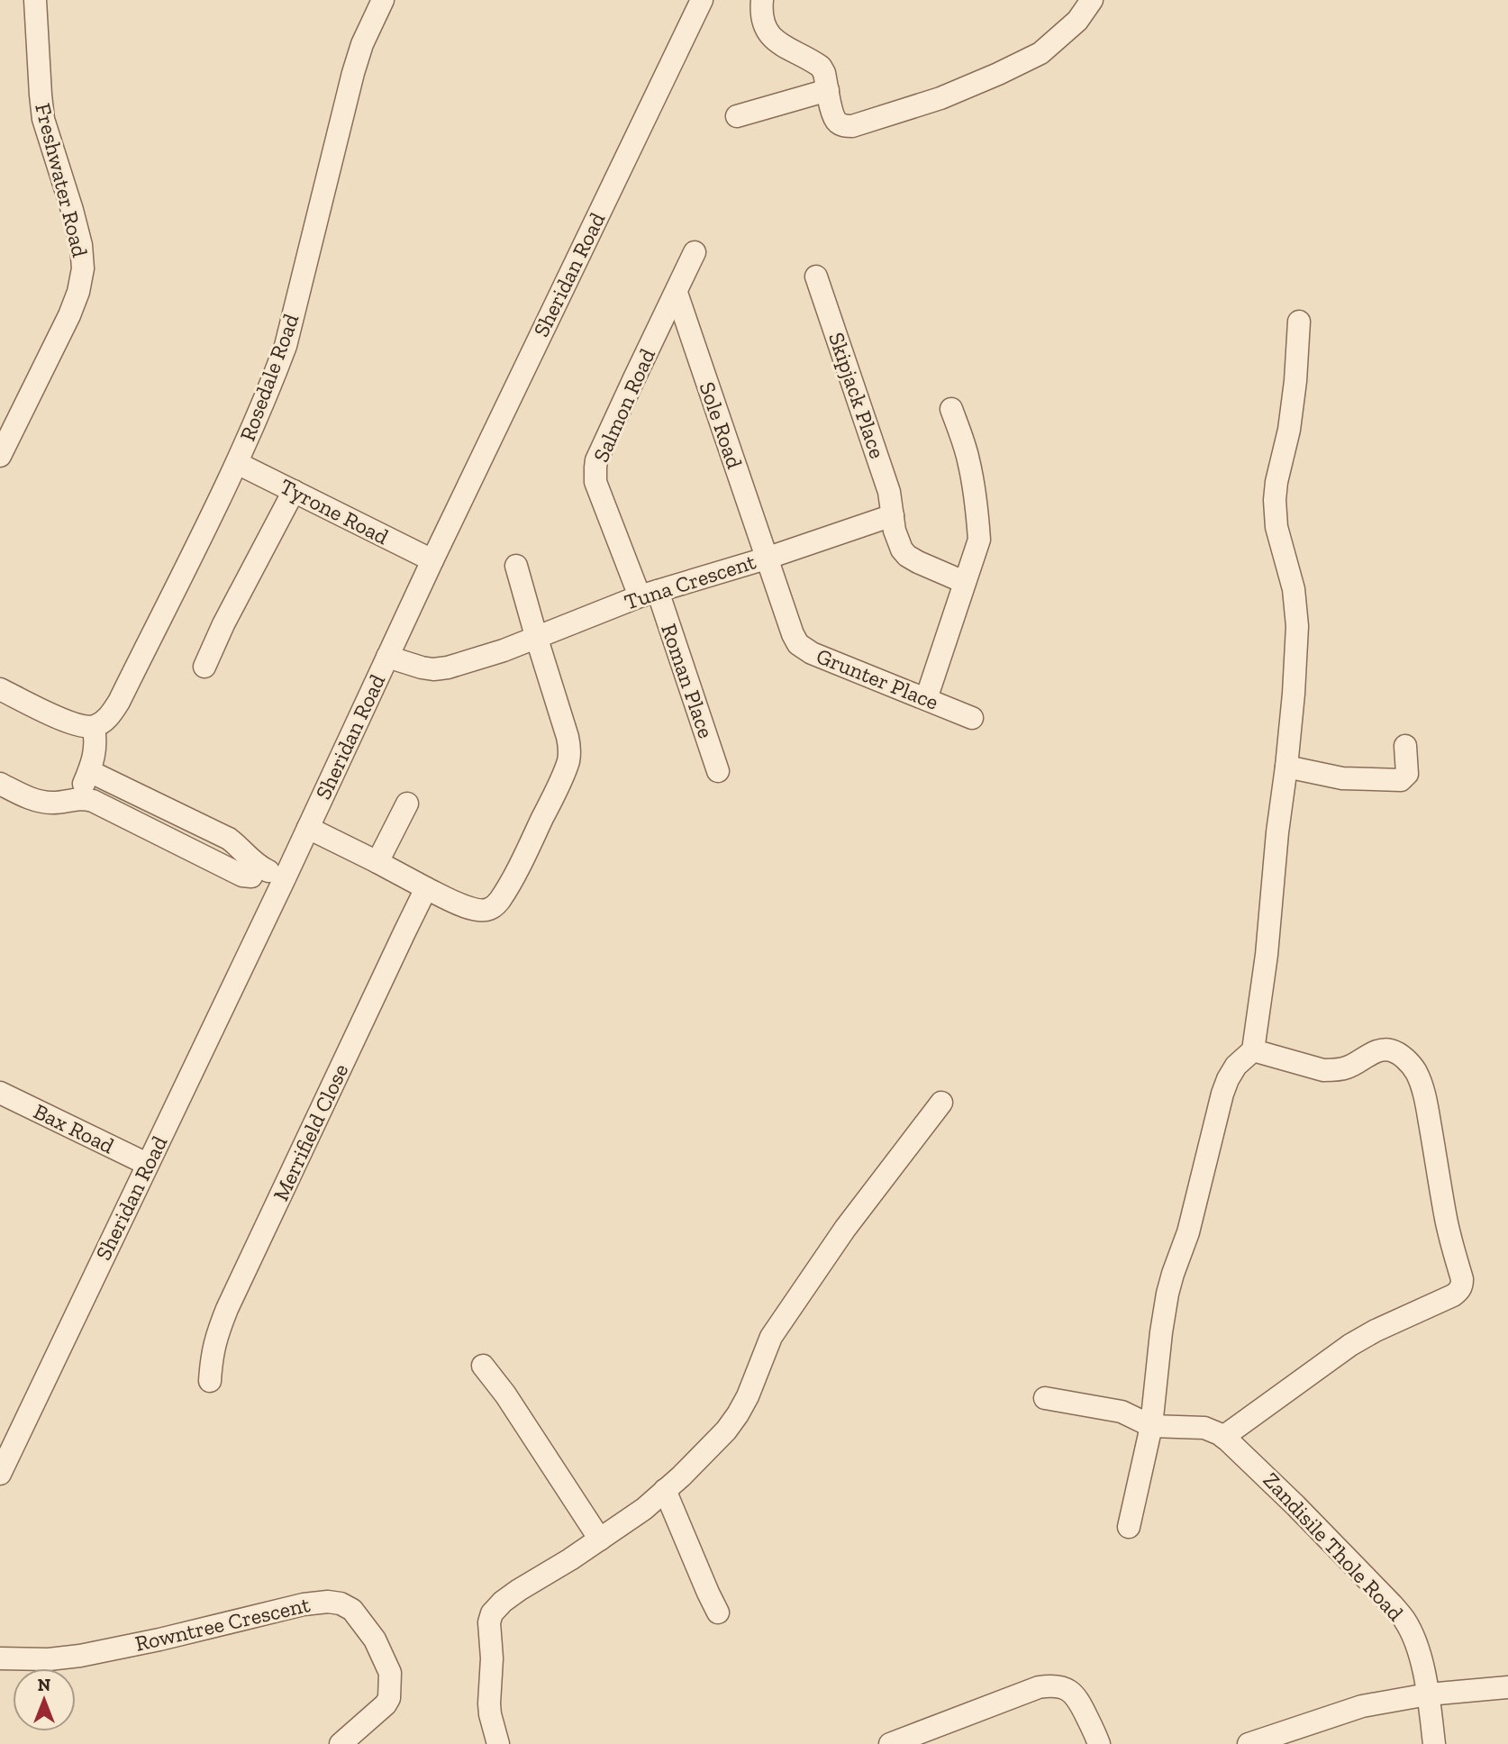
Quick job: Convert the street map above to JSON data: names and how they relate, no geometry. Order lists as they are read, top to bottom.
{
  "streets": {
    "street": [
      "Freshwater Road",
      "Sheridan Road",
      "Rosedale Road",
      "Skipjack Place",
      "Salmon Road",
      "Sole Road",
      "Tyrone Road",
      "Tuna Crescent",
      "Grunter Place",
      "Roman Place",
      "Bax Road",
      "Merrifield Close",
      "Zandisile Thole Road",
      "Rowntree Crescent"
    ]
  },
  "crossings": [
    ["Sheridan Road", "Tyrone Road"],
    ["Sheridan Road", "Tuna Crescent"],
    ["Sheridan Road", "Bax Road"],
    ["Rosedale Road", "Tyrone Road"],
    ["Skipjack Place", "Tuna Crescent"],
    ["Salmon Road", "Sole Road"],
    ["Salmon Road", "Tuna Crescent"],
    ["Salmon Road", "Roman Place"],
    ["Sole Road", "Tuna Crescent"],
    ["Sole Road", "Grunter Place"],
    ["Tuna Crescent", "Grunter Place"],
    ["Tuna Crescent", "Roman Place"]
  ],
  "north": "top"
}
